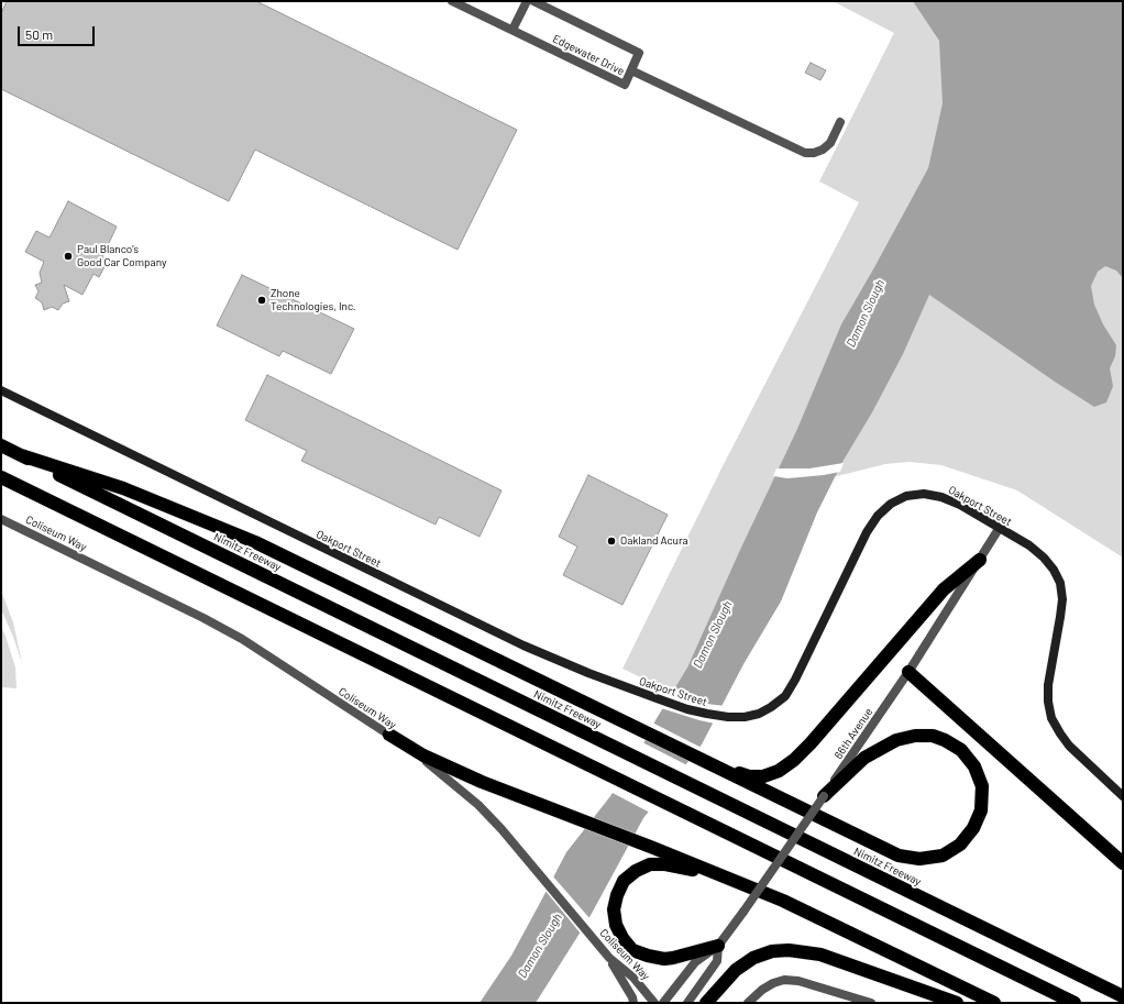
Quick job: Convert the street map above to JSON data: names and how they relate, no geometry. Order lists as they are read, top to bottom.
{
  "streets": {
    "highway": ["Nimitz Freeway"],
    "main road": ["Oakport Street"],
    "street": ["Edgewater Drive", "Coliseum Way", "66th Avenue"]
  },
  "crossings": [
    ["Oakport Street", "66th Avenue"]
  ],
  "water": ["Damon Slough"],
  "places": ["Paul Blanco's Good Car Company", "Zhone Technologies, Inc.", "Oakland Acura"],
  "scale_bar": "50 m"
}
